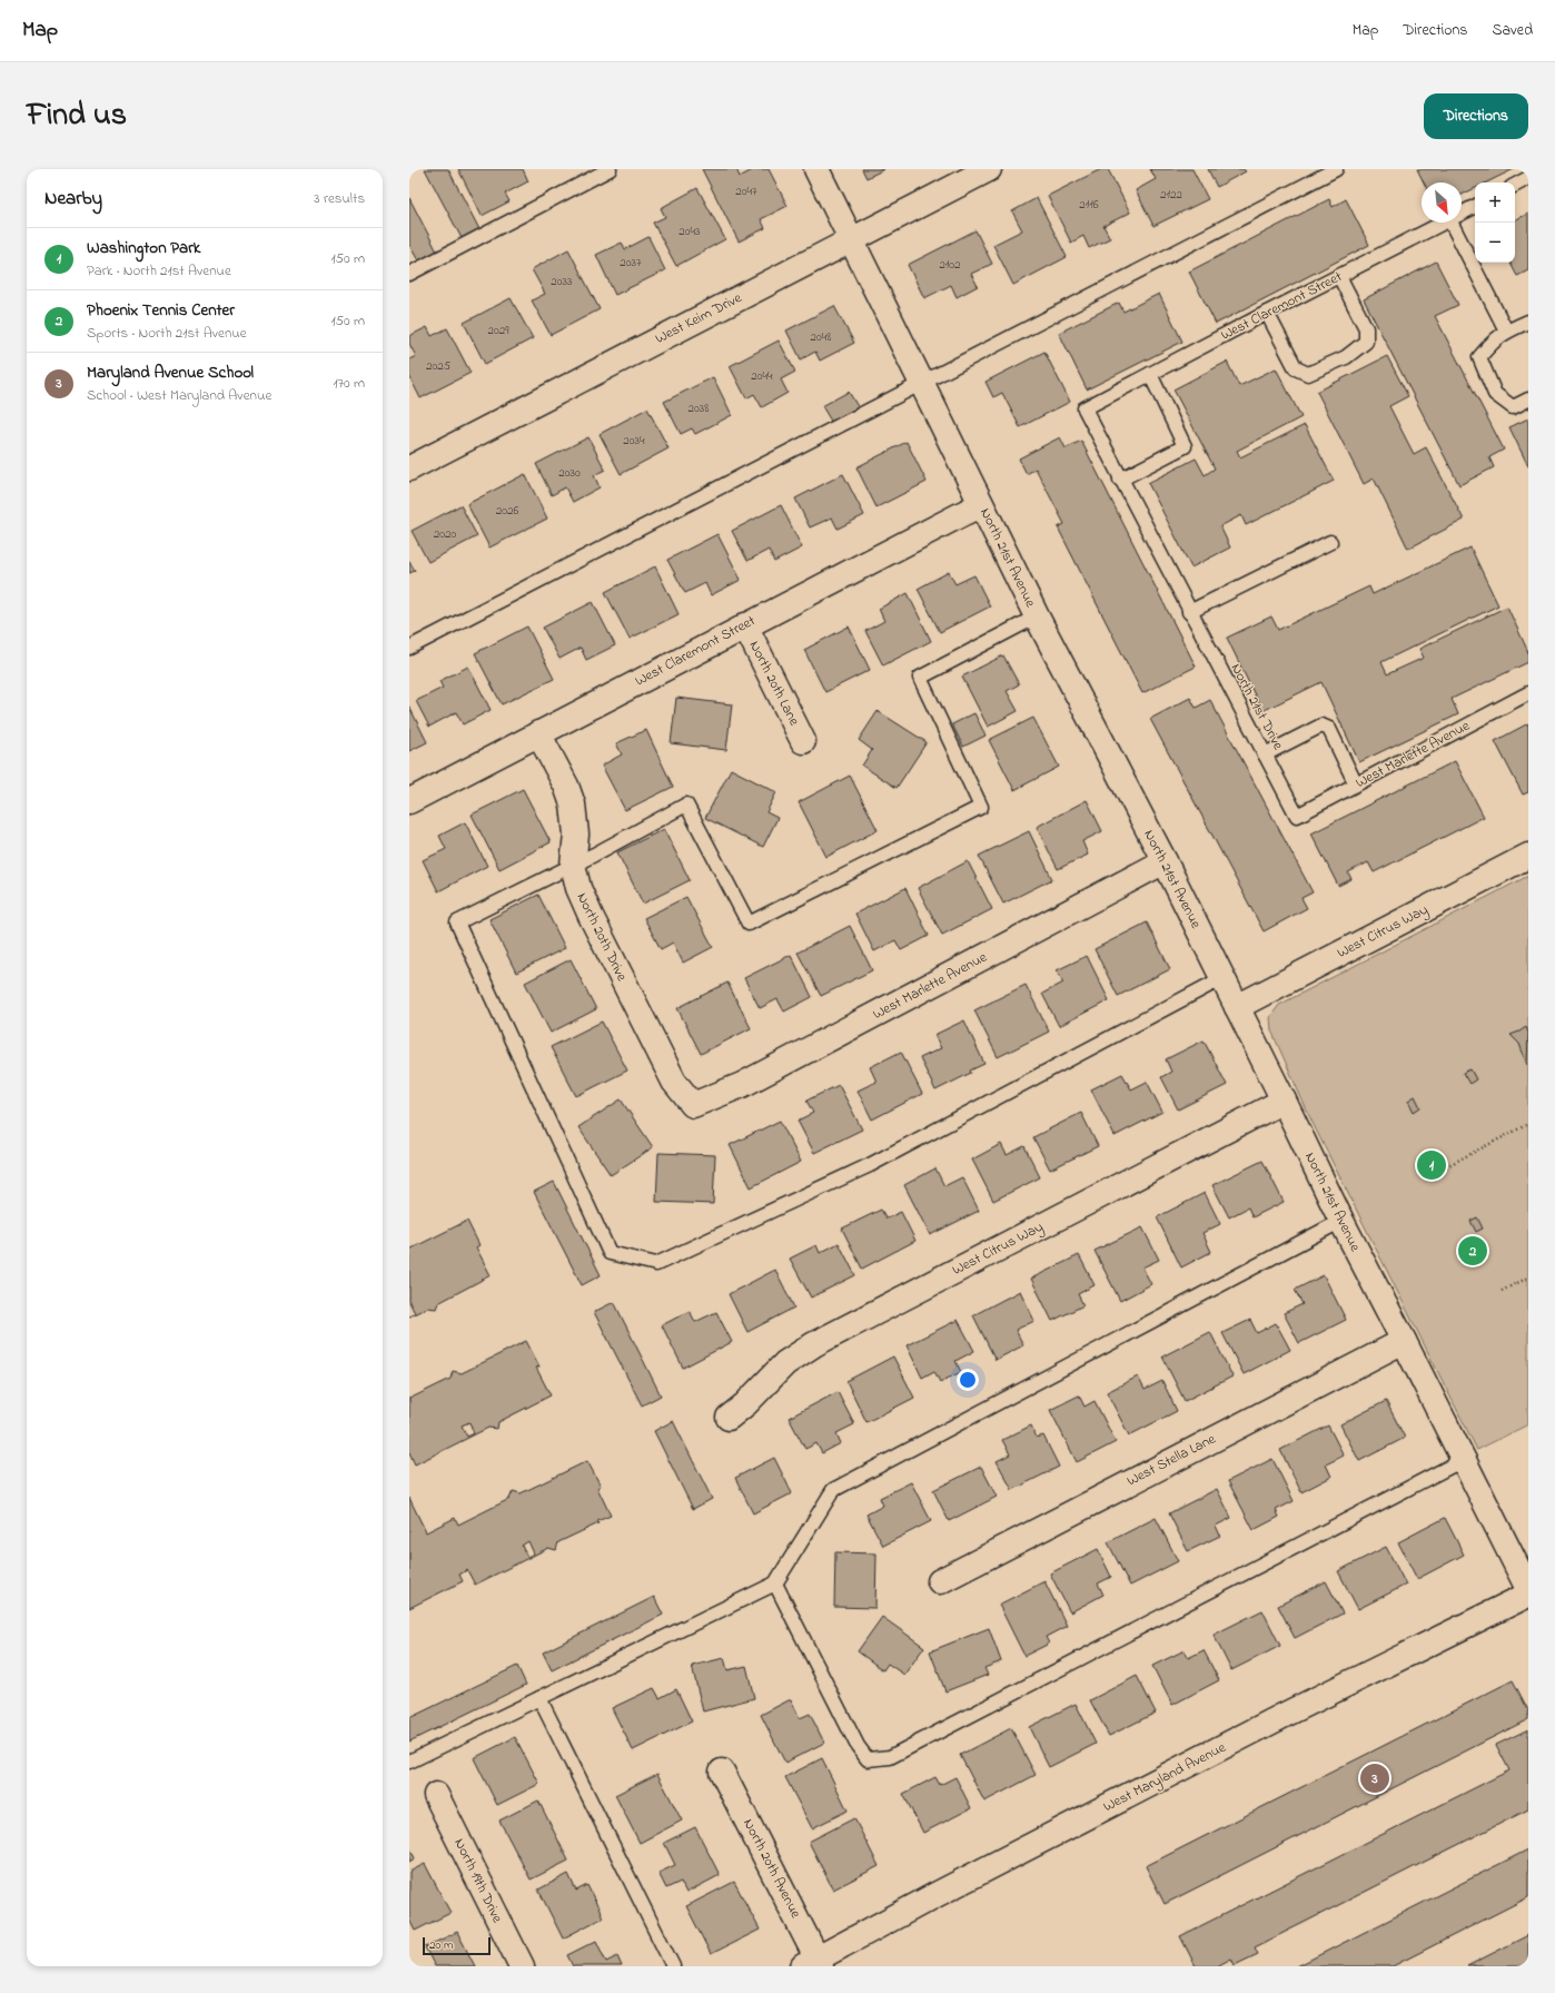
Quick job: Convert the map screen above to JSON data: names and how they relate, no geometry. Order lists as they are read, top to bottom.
{
  "streets": {
    "street": [
      "West Claremont Street",
      "West Keim Drive",
      "North 21st Avenue",
      "North 20th Lane",
      "West Marlette Avenue",
      "West Citrus Way",
      "North 20th Drive",
      "West Stella Lane",
      "West Maryland Avenue",
      "North 20th Avenue",
      "North 19th Drive"
    ],
    "lane": ["North 21st Drive"]
  },
  "crossings": [
    ["West Claremont Street", "North 21st Avenue"],
    ["West Claremont Street", "North 20th Lane"],
    ["West Claremont Street", "North 21st Drive"],
    ["West Claremont Street", "North 20th Drive"],
    ["West Keim Drive", "North 21st Avenue"],
    ["North 21st Avenue", "West Marlette Avenue"],
    ["North 21st Avenue", "West Citrus Way"],
    ["North 21st Avenue", "West Stella Lane"],
    ["North 21st Drive", "West Marlette Avenue"],
    ["West Marlette Avenue", "North 20th Drive"],
    ["West Maryland Avenue", "North 20th Avenue"]
  ],
  "house_numbers": [
    "2047",
    "2122",
    "2116",
    "2043",
    "2037",
    "2102",
    "2033",
    "2029",
    "2048",
    "2025",
    "2044",
    "2038",
    "2034",
    "2030",
    "2026",
    "2020"
  ],
  "scale_bar": "20 m",
  "north": "bottom right",
  "page": {
    "header": "Map",
    "nav": ["Map", "Directions", "Saved"],
    "title": "Find us",
    "buttons": "Directions",
    "heading": ["Nearby", "3 results"],
    "map_buttons": ["+", "−"],
    "list": [
      {
        "mark": "1",
        "name": "Washington Park",
        "note": "Park · North 21st Avenue",
        "value": "150 m"
      },
      {
        "mark": "2",
        "name": "Phoenix Tennis Center",
        "note": "Sports · North 21st Avenue",
        "value": "150 m"
      },
      {
        "mark": "3",
        "name": "Maryland Avenue School",
        "note": "School · West Maryland Avenue",
        "value": "170 m"
      }
    ],
    "pins": ["1", "2", "3"],
    "scale": "20 m"
  }
}
